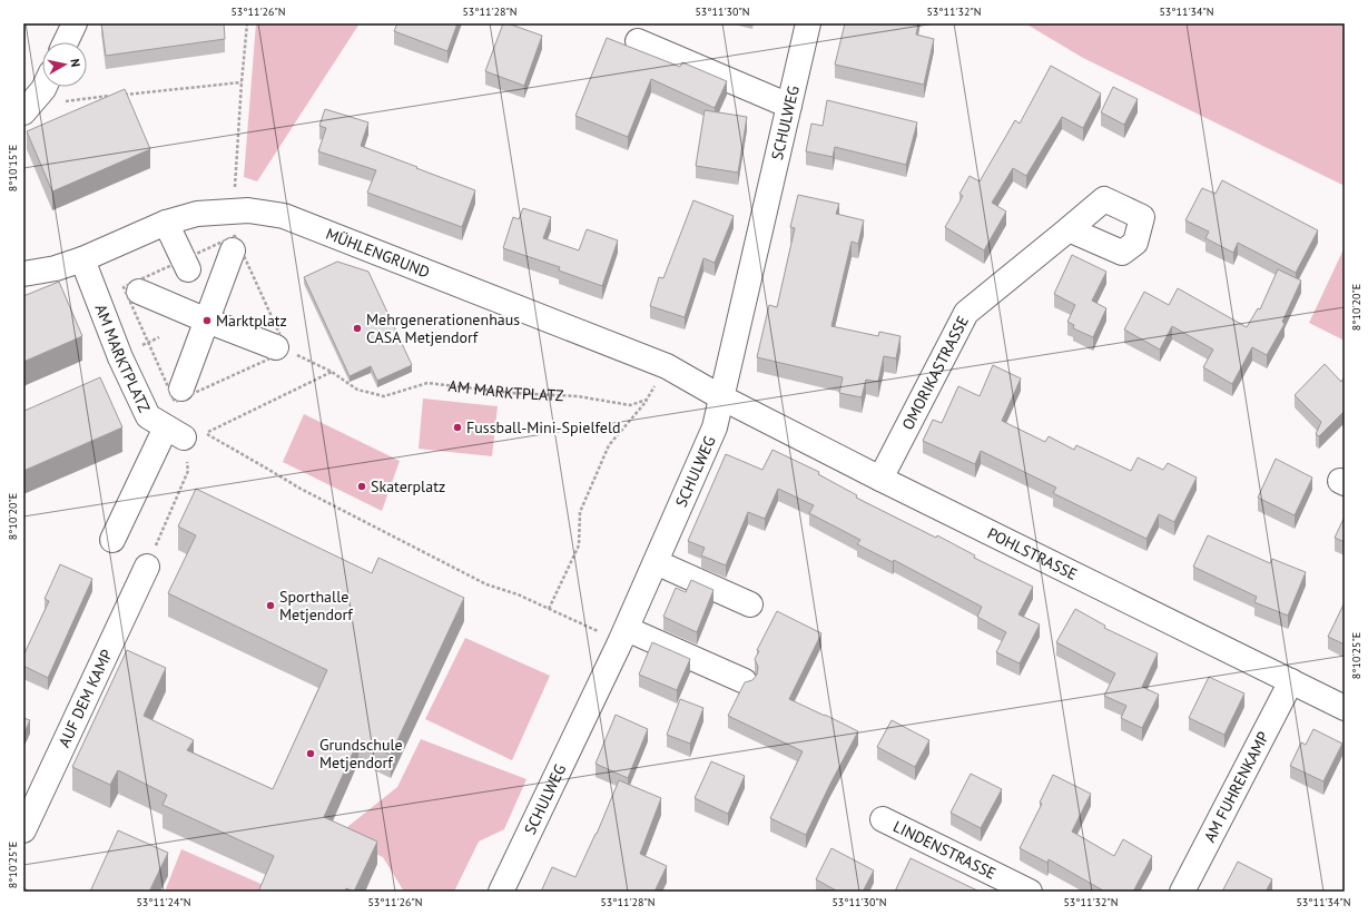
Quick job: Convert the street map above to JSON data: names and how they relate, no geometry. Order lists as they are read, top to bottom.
{
  "streets": {
    "street": [
      "SCHULWEG",
      "MÜHLENGRUND",
      "AM MARKTPLATZ",
      "OMORIKASTRASSE",
      "POHLSTRASSE",
      "AUF DEM KAMP",
      "AM FUHRENKAMP",
      "LINDENSTRASSE"
    ]
  },
  "crossings": [
    ["SCHULWEG", "MÜHLENGRUND"],
    ["SCHULWEG", "POHLSTRASSE"],
    ["MÜHLENGRUND", "AM MARKTPLATZ"],
    ["MÜHLENGRUND", "POHLSTRASSE"],
    ["OMORIKASTRASSE", "POHLSTRASSE"],
    ["POHLSTRASSE", "AM FUHRENKAMP"]
  ],
  "places": [
    "Marktplatz",
    "Mehrgenerationenhaus CASA Metjendorf",
    "Fussball-Mini-Spielfeld",
    "Skaterplatz",
    "Sporthalle Metjendorf",
    "Grundschule Metjendorf"
  ],
  "north": "right",
  "coordinates": [
    "53°11'26\"N",
    "53°11'28\"N",
    "53°11'30\"N",
    "53°11'32\"N",
    "53°11'34\"N",
    "8°10'15\"E",
    "8°10'20\"E",
    "8°10'25\"E",
    "53°11'24\"N"
  ]
}
